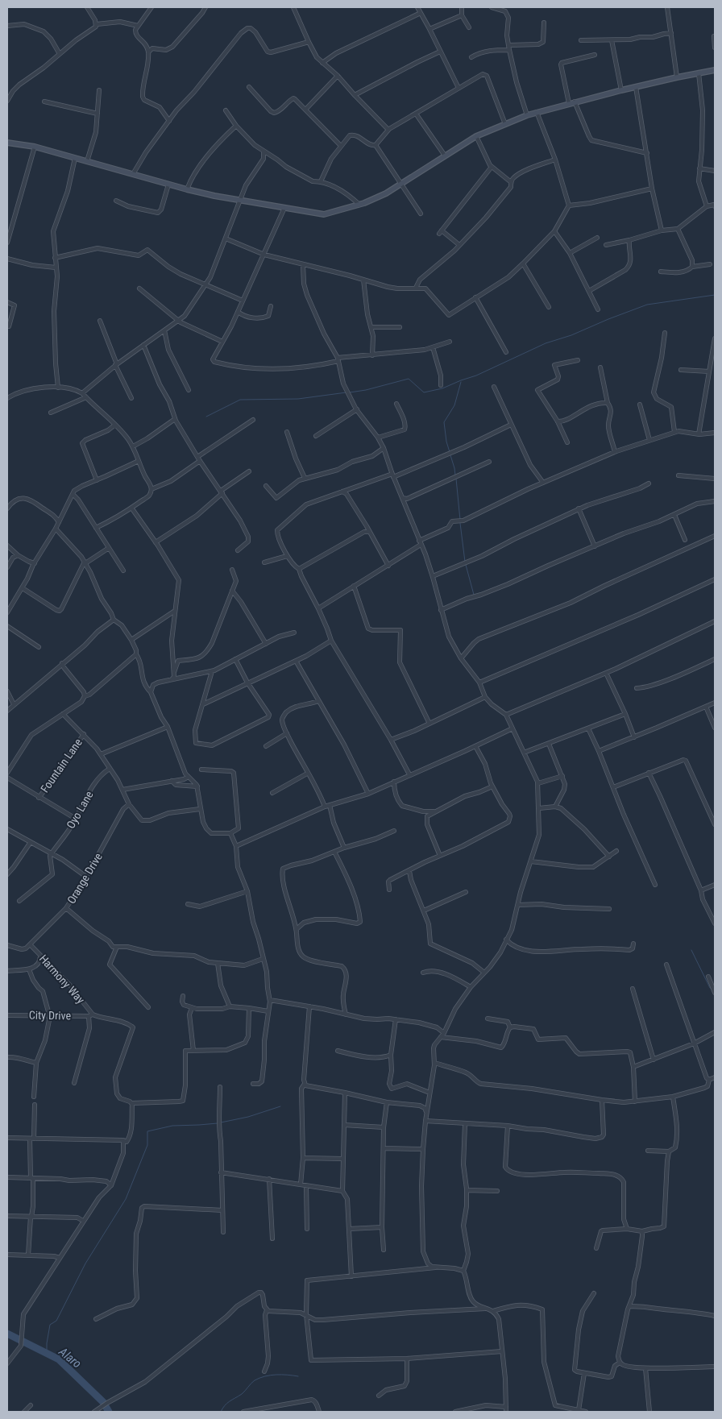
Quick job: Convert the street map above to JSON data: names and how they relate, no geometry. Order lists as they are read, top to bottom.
{
  "streets": {
    "street": [
      "Fountain Lane",
      "Oyo Lane",
      "Orange Drive",
      "Harmony Way",
      "City Drive"
    ]
  },
  "crossings": [
    ["Orange Drive", "Harmony Way"],
    ["Harmony Way", "City Drive"]
  ],
  "water": ["Alaro"]
}
